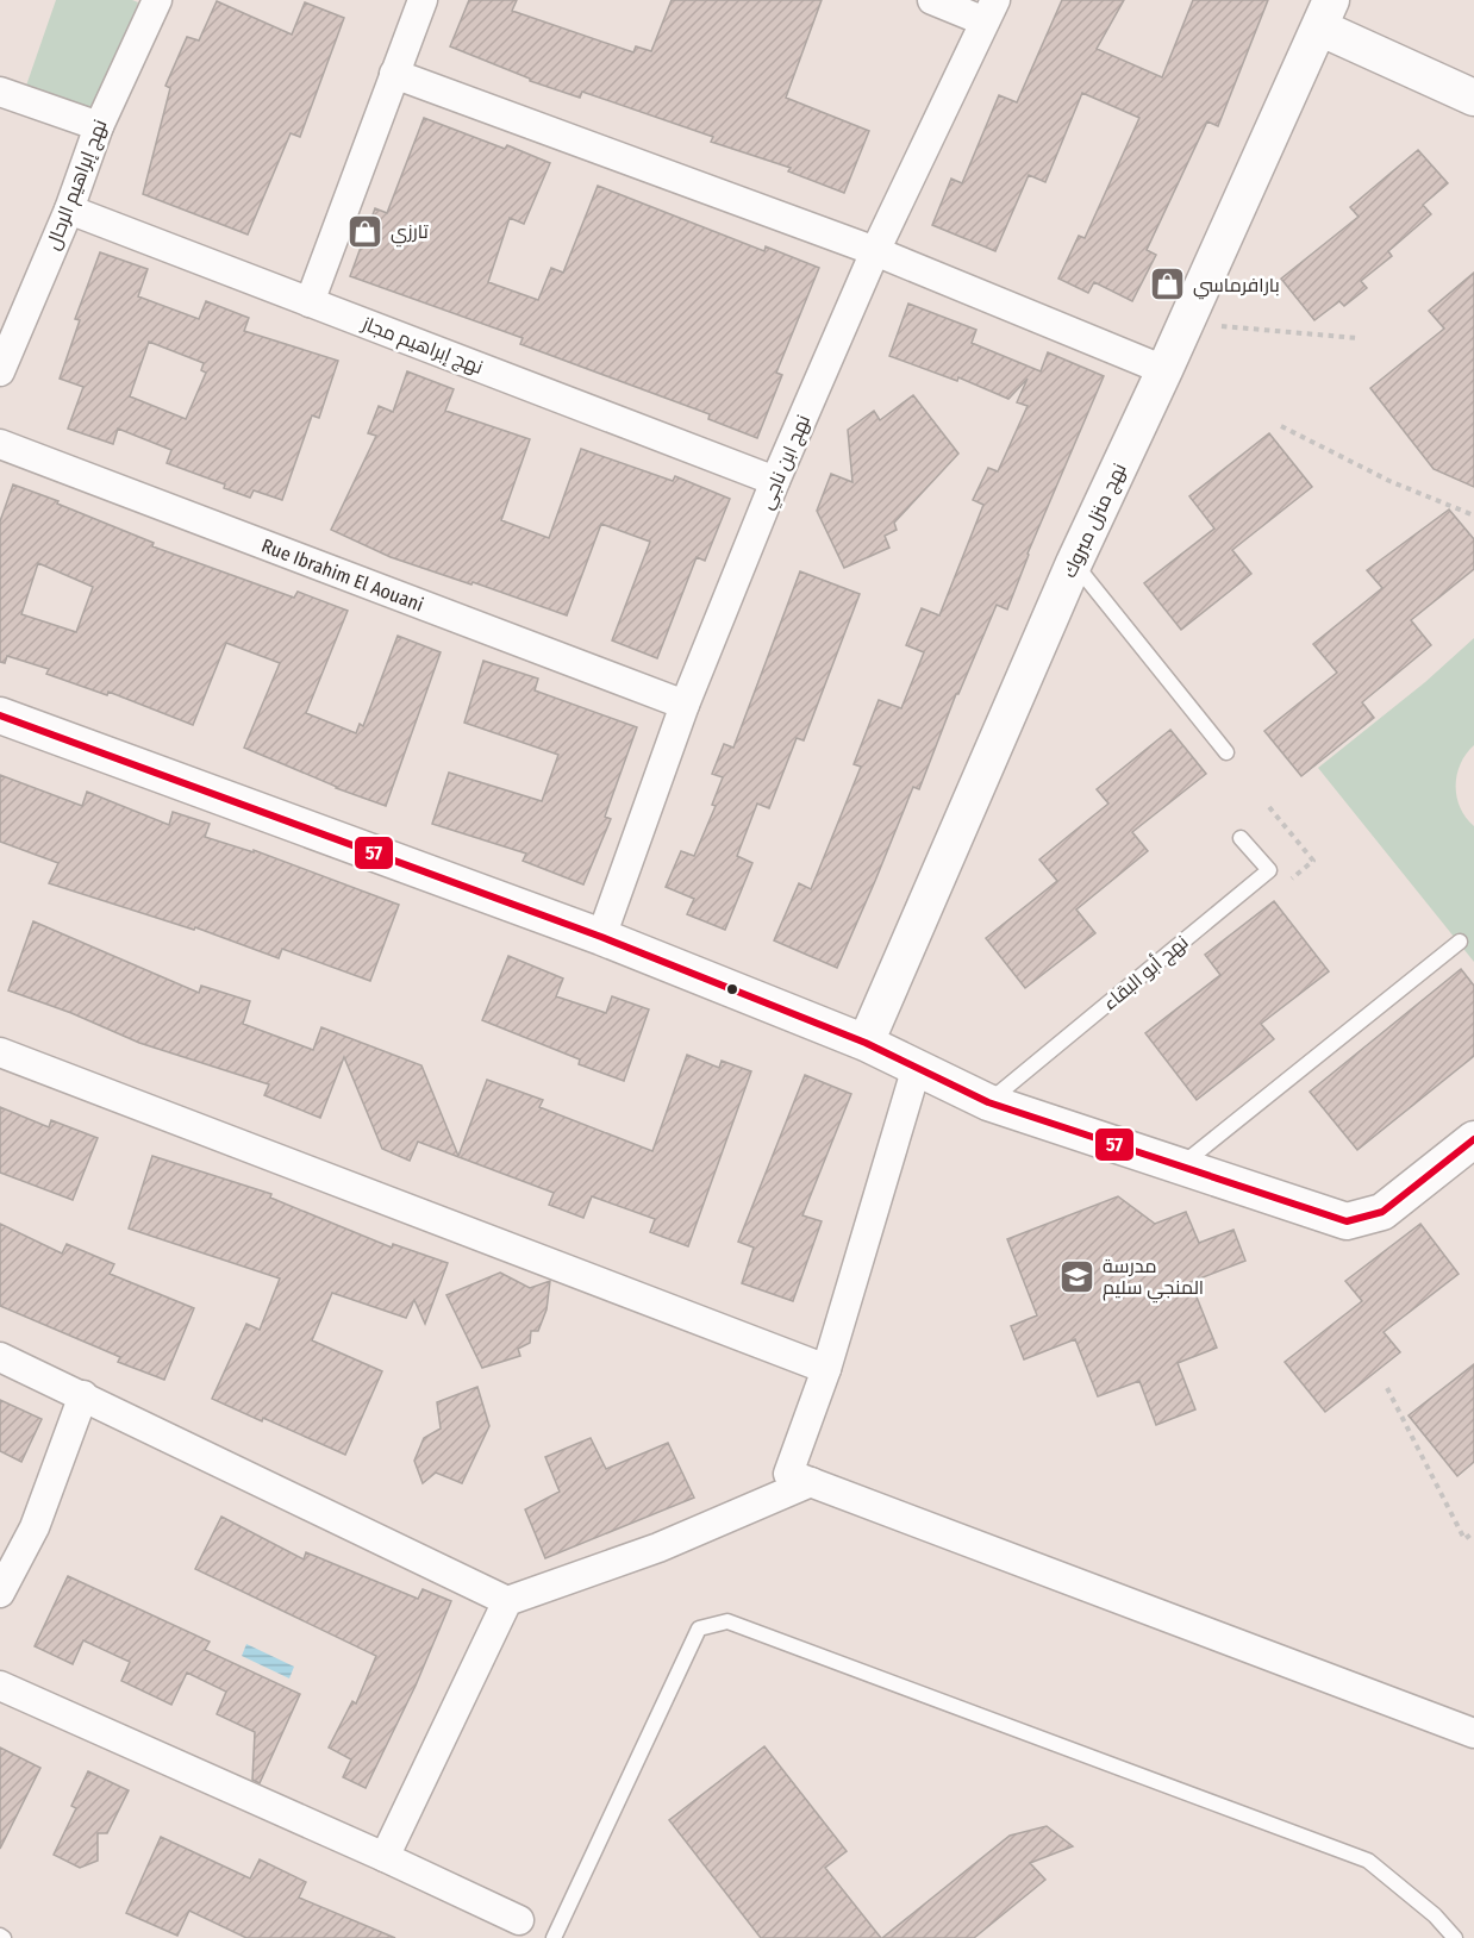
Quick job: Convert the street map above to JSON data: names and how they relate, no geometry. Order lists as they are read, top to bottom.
{
  "streets": {
    "street": [
      "نهج إبراهيم الرحال",
      "نهج إبراهيم مجاز",
      "نهج ابن ناجي",
      "نهج منزل مبروك",
      "Rue Ibrahim El Aouani"
    ],
    "lane": ["نهج أبو البقاء"]
  },
  "crossings": [
    ["نهج إبراهيم الرحال", "نهج إبراهيم مجاز"],
    ["نهج إبراهيم مجاز", "نهج ابن ناجي"],
    ["نهج ابن ناجي", "Rue Ibrahim El Aouani"]
  ],
  "places": {
    "shop": ["تارزي", "بارافرماسي"],
    "school or university": ["مدرسة المنجي سليم"]
  },
  "lines": ["transit line 57"]
}
